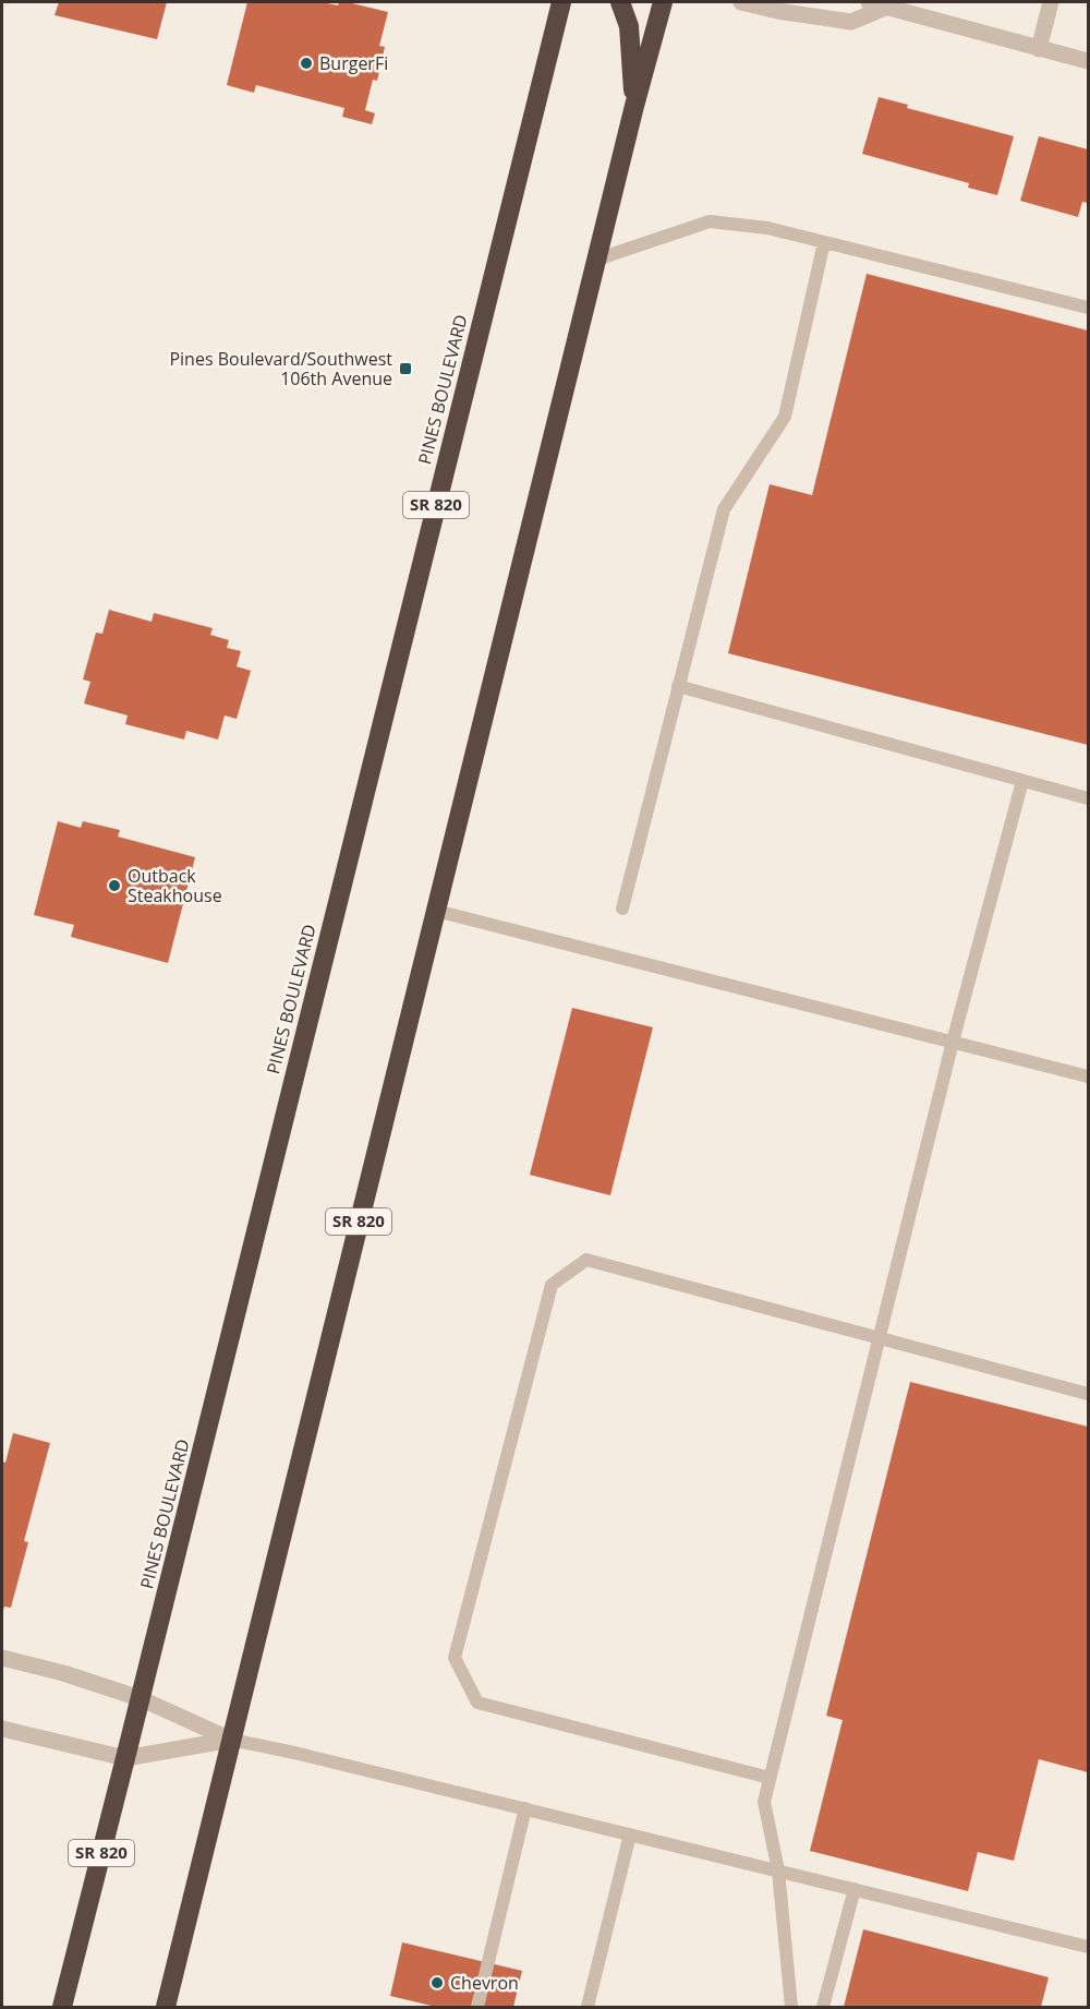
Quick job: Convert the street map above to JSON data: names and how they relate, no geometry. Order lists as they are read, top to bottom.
{
  "streets": {
    "highway": ["PINES BOULEVARD", "SR 820"]
  },
  "places": {
    "other": ["BurgerFi", "Outback Steakhouse", "Chevron"],
    "transit": ["Pines Boulevard/Southwest 106th Avenue"]
  }
}
